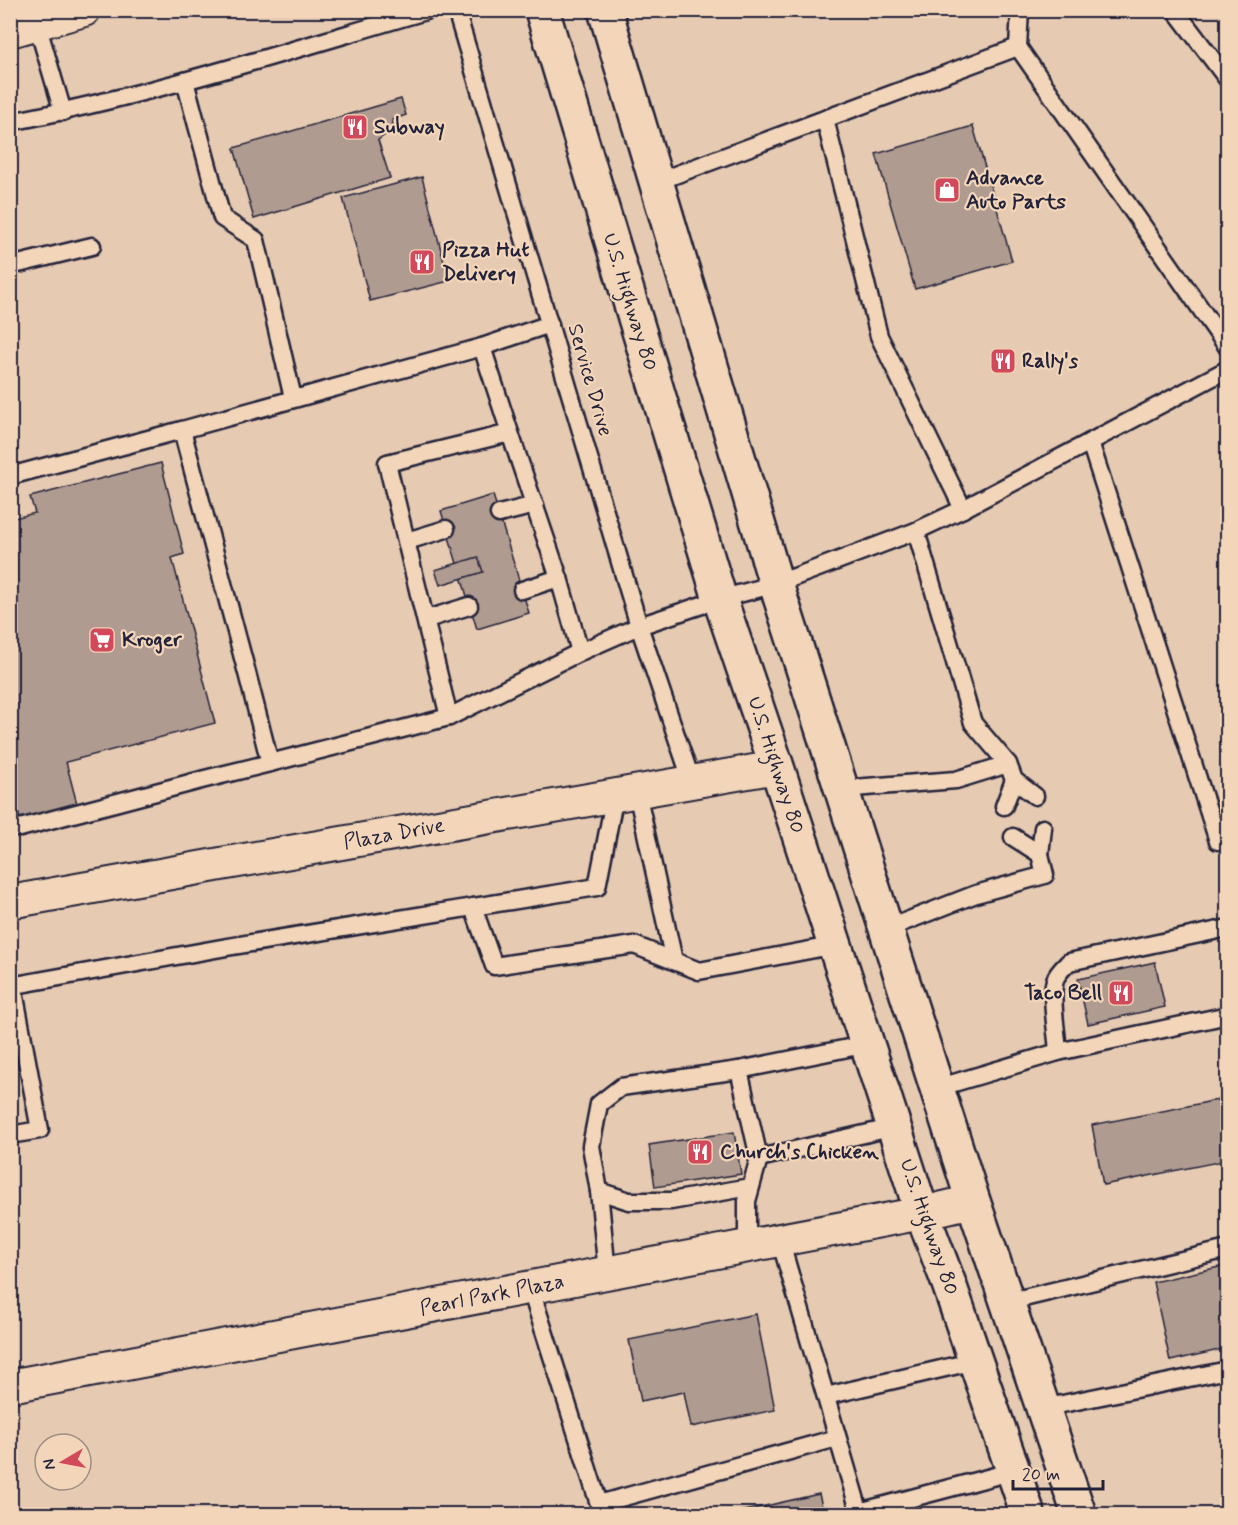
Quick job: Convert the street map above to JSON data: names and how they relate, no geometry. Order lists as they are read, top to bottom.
{
  "streets": {
    "main road": ["U.S. Highway 80"],
    "street": ["Plaza Drive", "Pearl Park Plaza"],
    "lane": ["Service Drive"]
  },
  "crossings": [
    ["U.S. Highway 80", "Plaza Drive"],
    ["U.S. Highway 80", "Pearl Park Plaza"],
    ["Service Drive", "Plaza Drive"]
  ],
  "places": {
    "restaurant": [
      "Subway",
      "Pizza Hut Delivery",
      "Rally's",
      "Taco Bell",
      "Church's Chicken"
    ],
    "shop": ["Advance Auto Parts"],
    "supermarket": ["Kroger"]
  },
  "scale_bar": "20 m",
  "north": "left"
}
